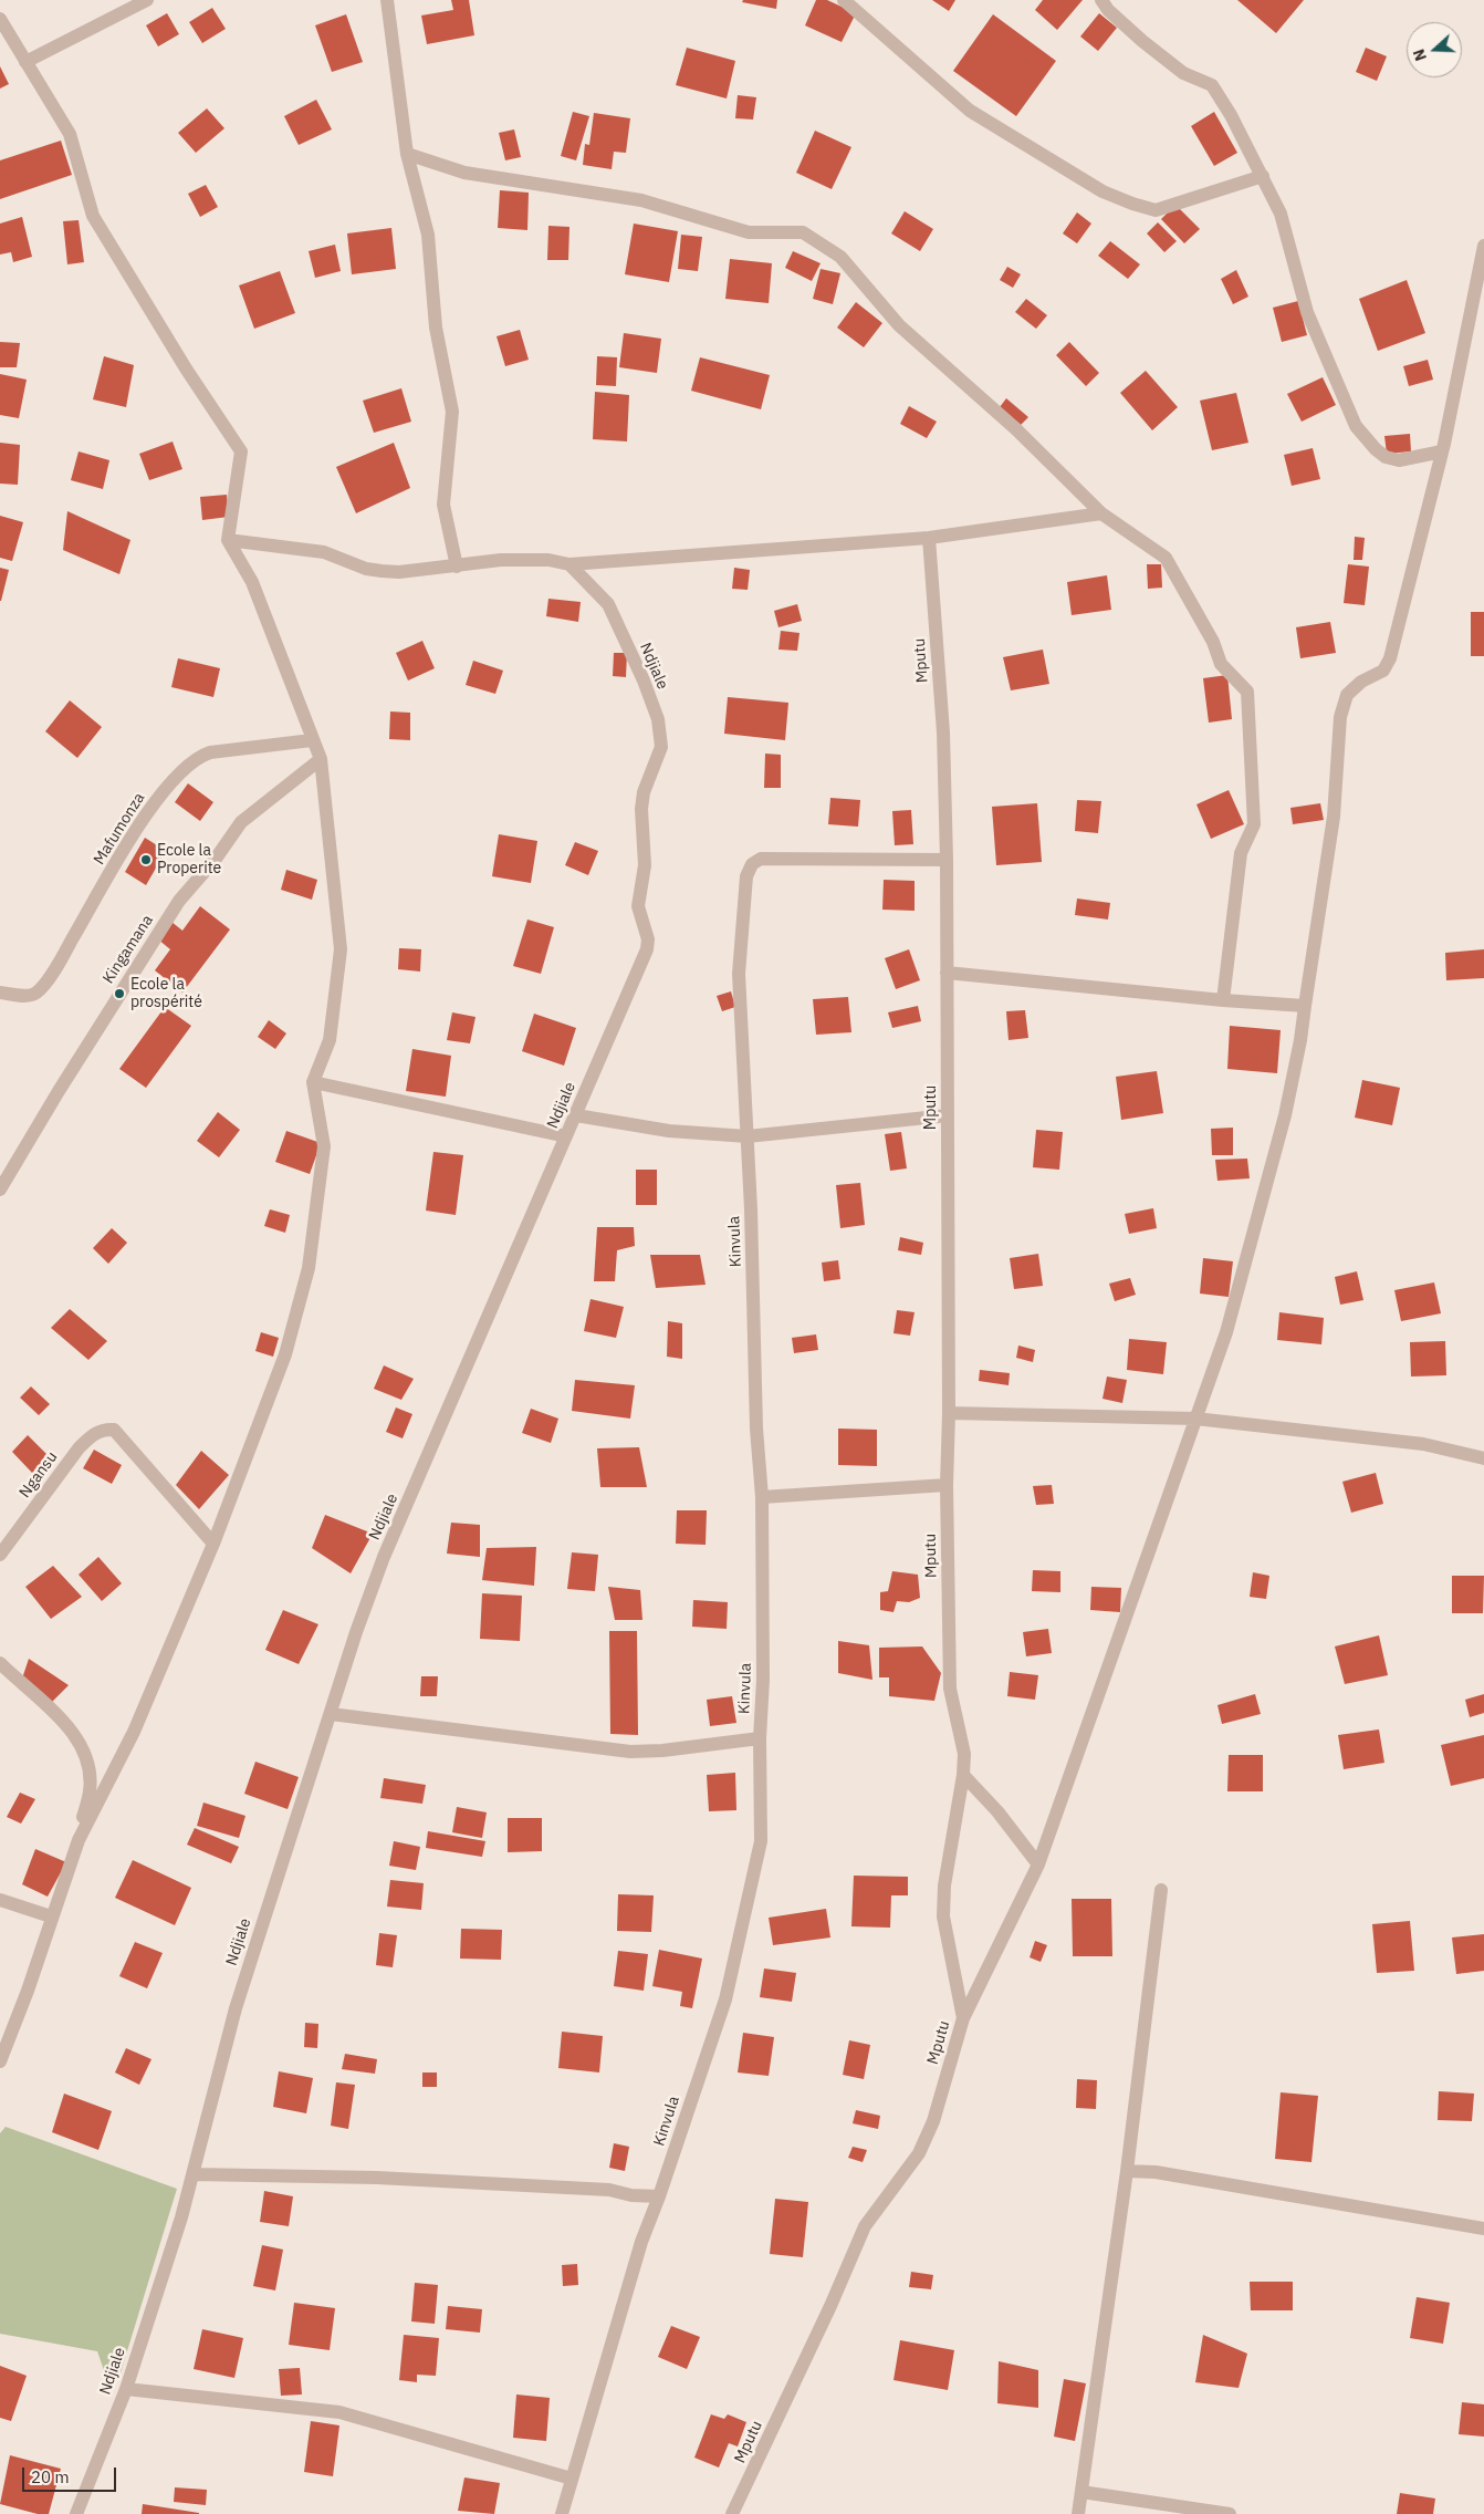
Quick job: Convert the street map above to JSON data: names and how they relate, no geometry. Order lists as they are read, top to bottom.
{
  "streets": {
    "street": [
      "Mputu",
      "Ndjiale",
      "Mafumonza",
      "Kingamana",
      "Kinvula",
      "Ngansu"
    ]
  },
  "crossings": [
    ["Mputu", "Kinvula"]
  ],
  "places": ["Ecole la Properite", "Ecole la prospérité"],
  "scale_bar": "20 m",
  "north": "left"
}
